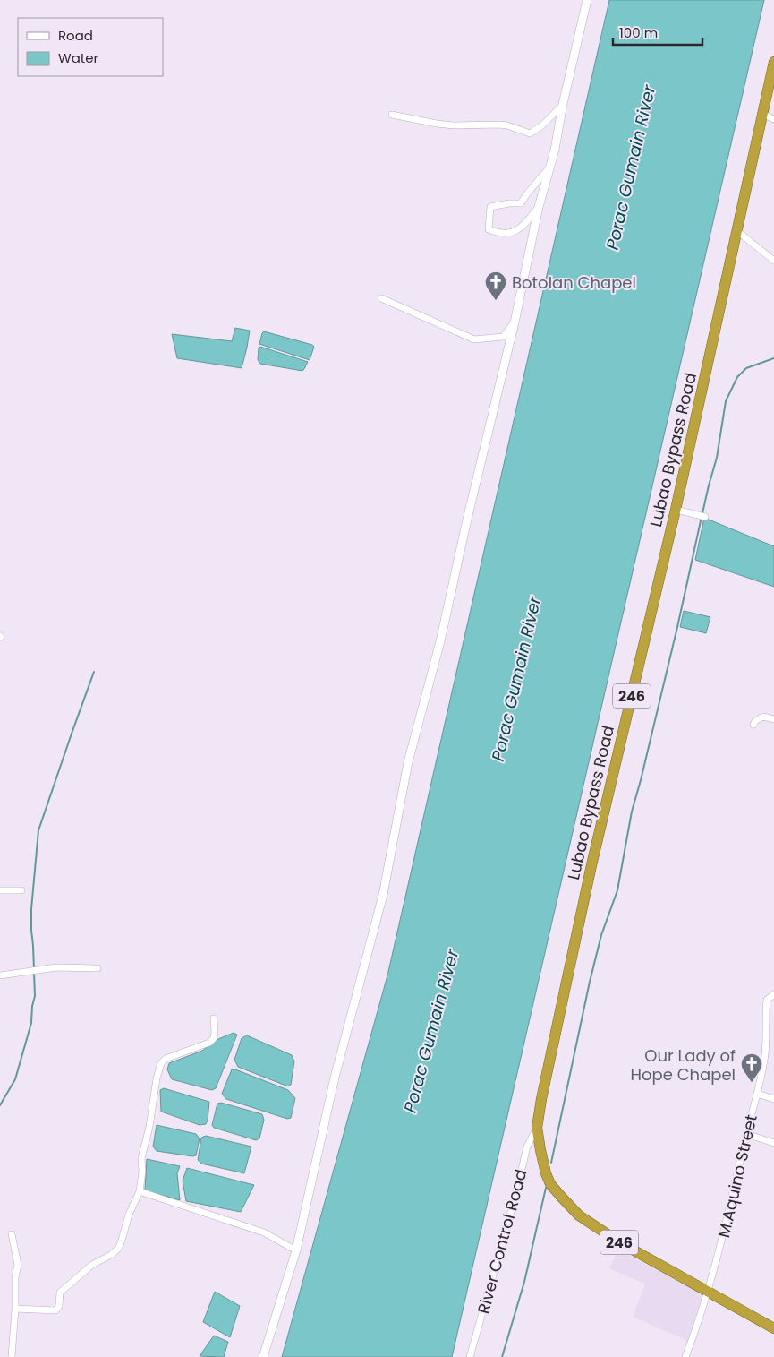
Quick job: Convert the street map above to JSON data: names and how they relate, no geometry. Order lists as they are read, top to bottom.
{
  "streets": {
    "highway": ["Lubao Bypass Road", "246"],
    "street": ["M.Aquino Street", "River Control Road"]
  },
  "crossings": [
    ["Lubao Bypass Road", "M.Aquino Street"],
    ["Lubao Bypass Road", "River Control Road"]
  ],
  "water": ["Porac Gumain River"],
  "places": {
    "church": ["Botolan Chapel", "Our Lady of Hope Chapel"]
  },
  "legend": ["Road", "Water"],
  "scale_bar": "100 m"
}
